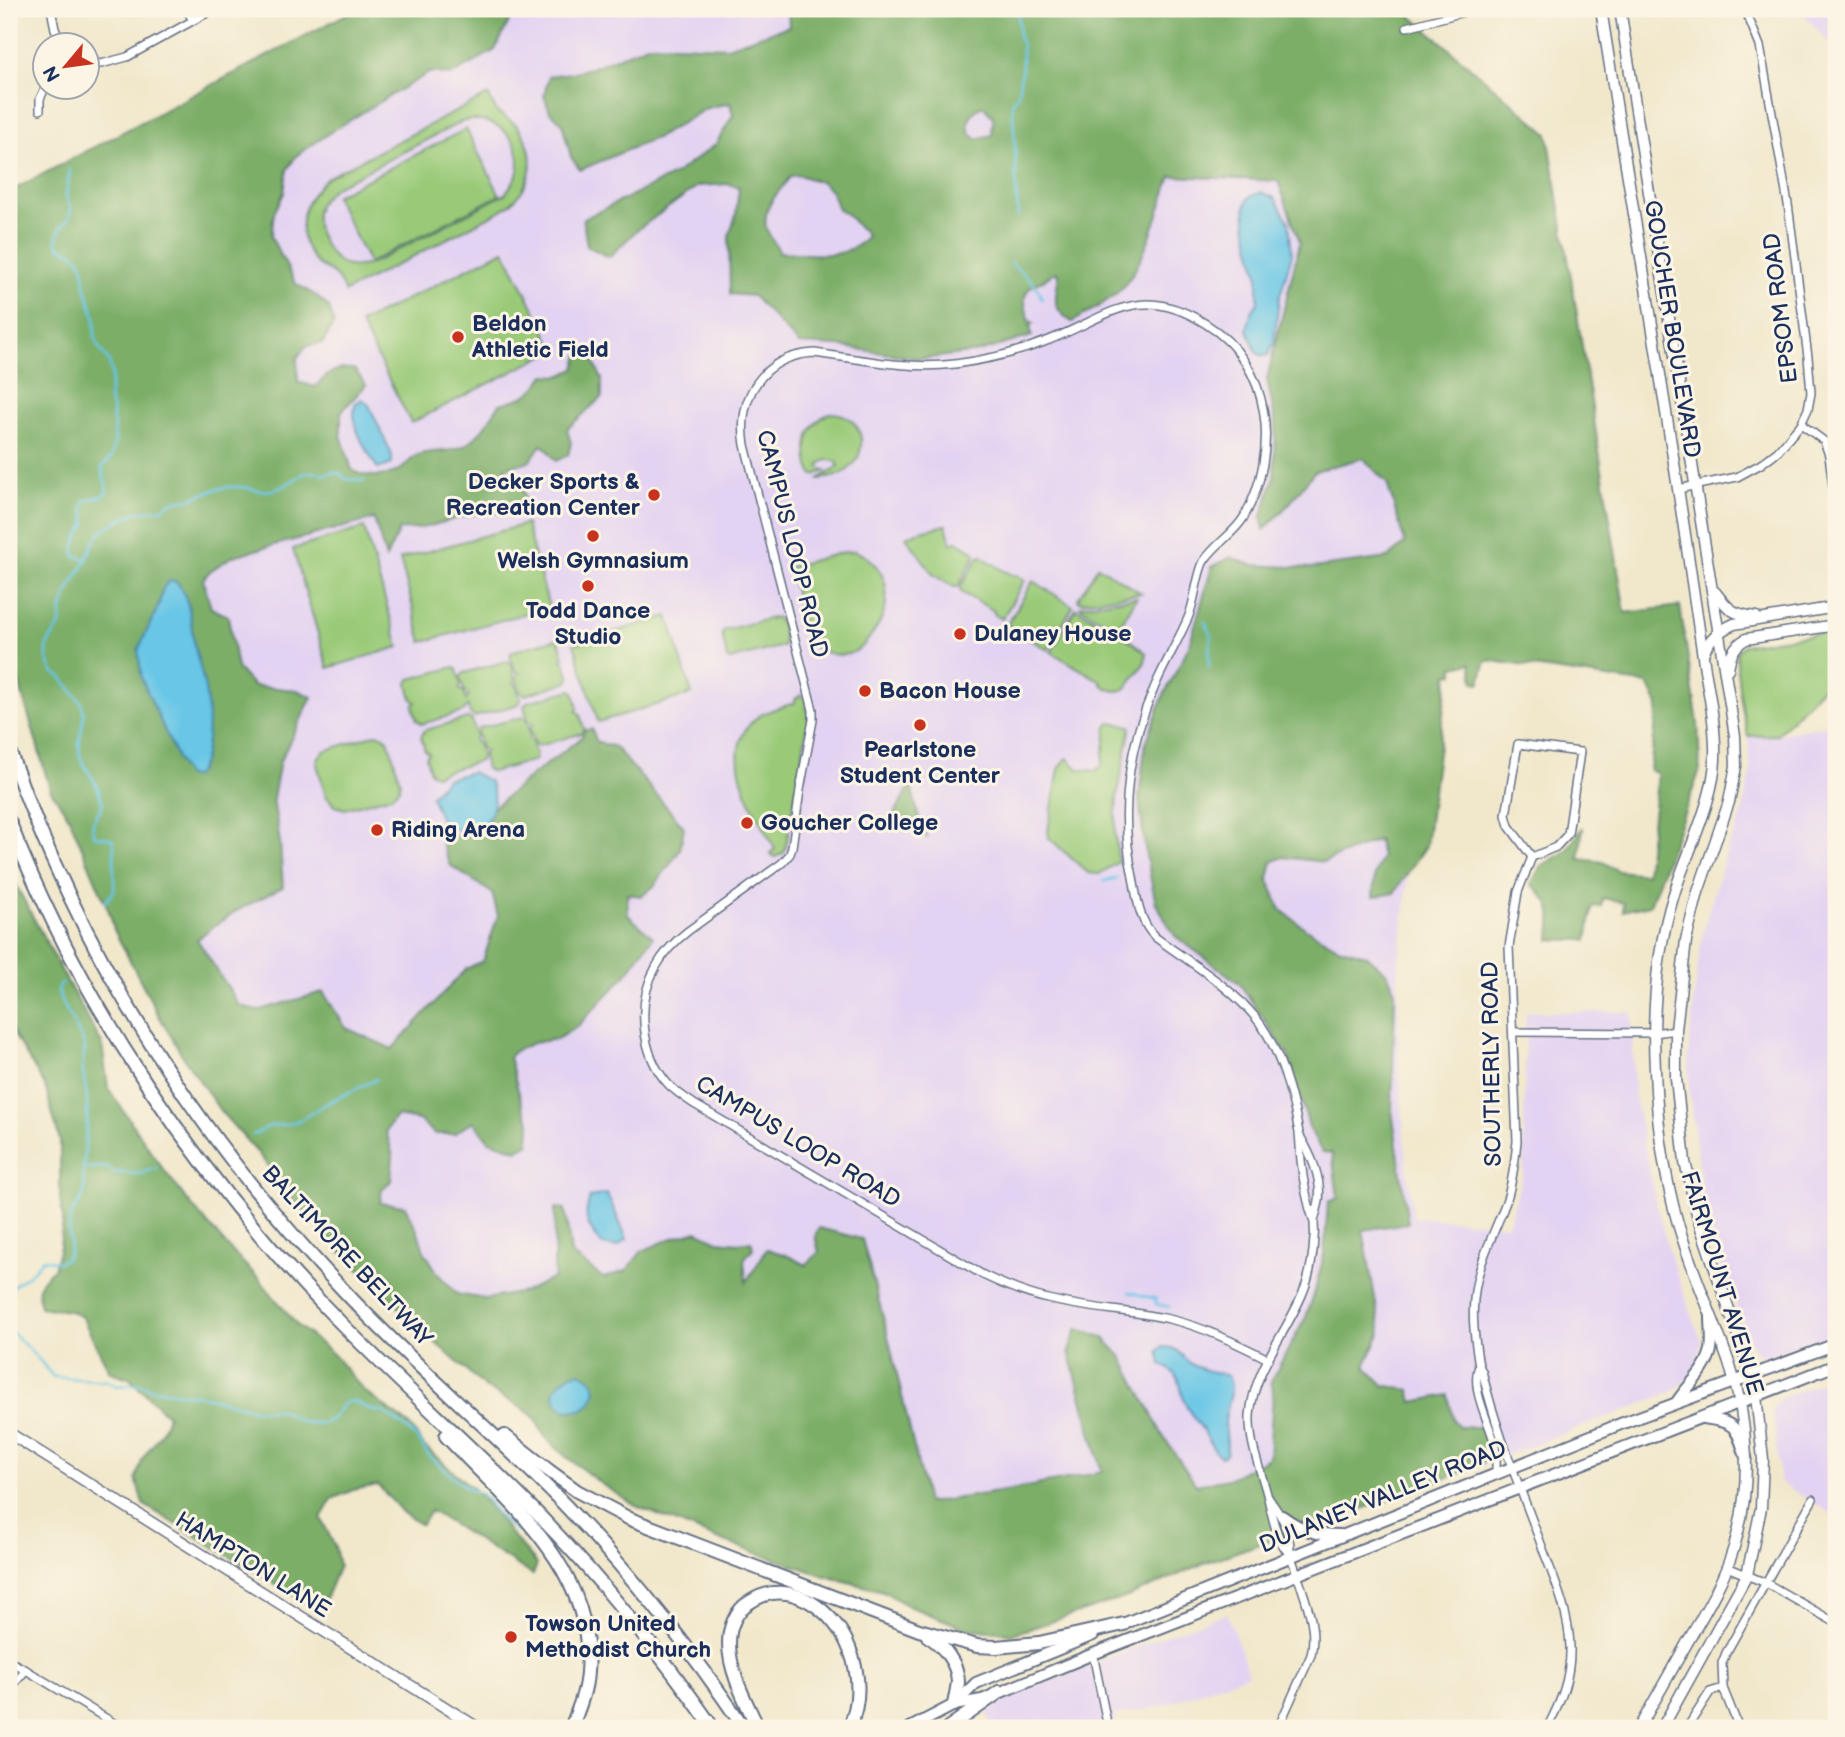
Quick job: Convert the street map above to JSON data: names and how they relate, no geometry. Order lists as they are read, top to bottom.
{
  "streets": {
    "highway": ["BALTIMORE BELTWAY"],
    "main road": [
      "GOUCHER BOULEVARD",
      "FAIRMOUNT AVENUE",
      "DULANEY VALLEY ROAD",
      "HAMPTON LANE"
    ],
    "street": ["EPSOM ROAD", "CAMPUS LOOP ROAD", "SOUTHERLY ROAD"]
  },
  "crossings": [
    ["GOUCHER BOULEVARD", "FAIRMOUNT AVENUE"],
    ["CAMPUS LOOP ROAD", "DULANEY VALLEY ROAD"],
    ["SOUTHERLY ROAD", "DULANEY VALLEY ROAD"],
    ["FAIRMOUNT AVENUE", "DULANEY VALLEY ROAD"]
  ],
  "places": [
    "Beldon Athletic Field",
    "Decker Sports & Recreation Center",
    "Welsh Gymnasium",
    "Todd Dance Studio",
    "Dulaney House",
    "Bacon House",
    "Pearlstone Student Center",
    "Goucher College",
    "Riding Arena",
    "Towson United Methodist Church"
  ],
  "north": "bottom left"
}
